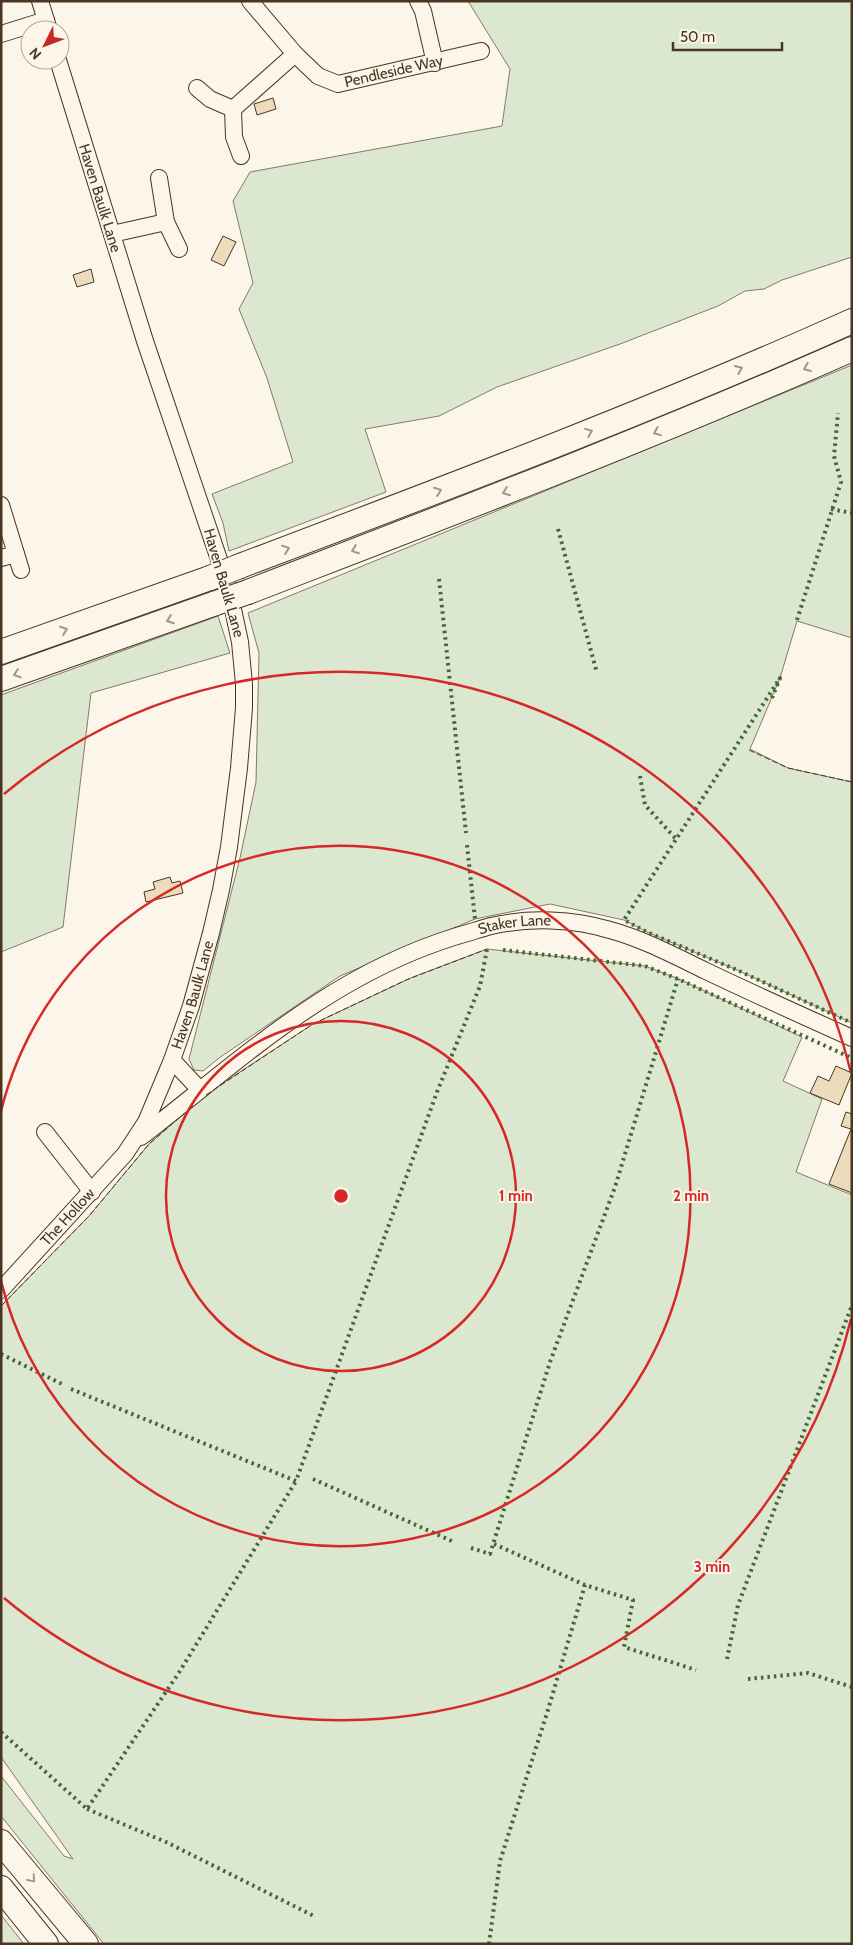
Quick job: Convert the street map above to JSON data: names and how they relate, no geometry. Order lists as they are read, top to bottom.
{
  "streets": {
    "street": [
      "Pendleside Way",
      "Haven Baulk Lane",
      "Staker Lane",
      "The Hollow"
    ]
  },
  "crossings": [
    ["Haven Baulk Lane", "Staker Lane"],
    ["Haven Baulk Lane", "The Hollow"],
    ["Staker Lane", "The Hollow"]
  ],
  "scale_bar": "50 m",
  "north": "bottom left",
  "rings": ["1 min", "2 min", "3 min"]
}
